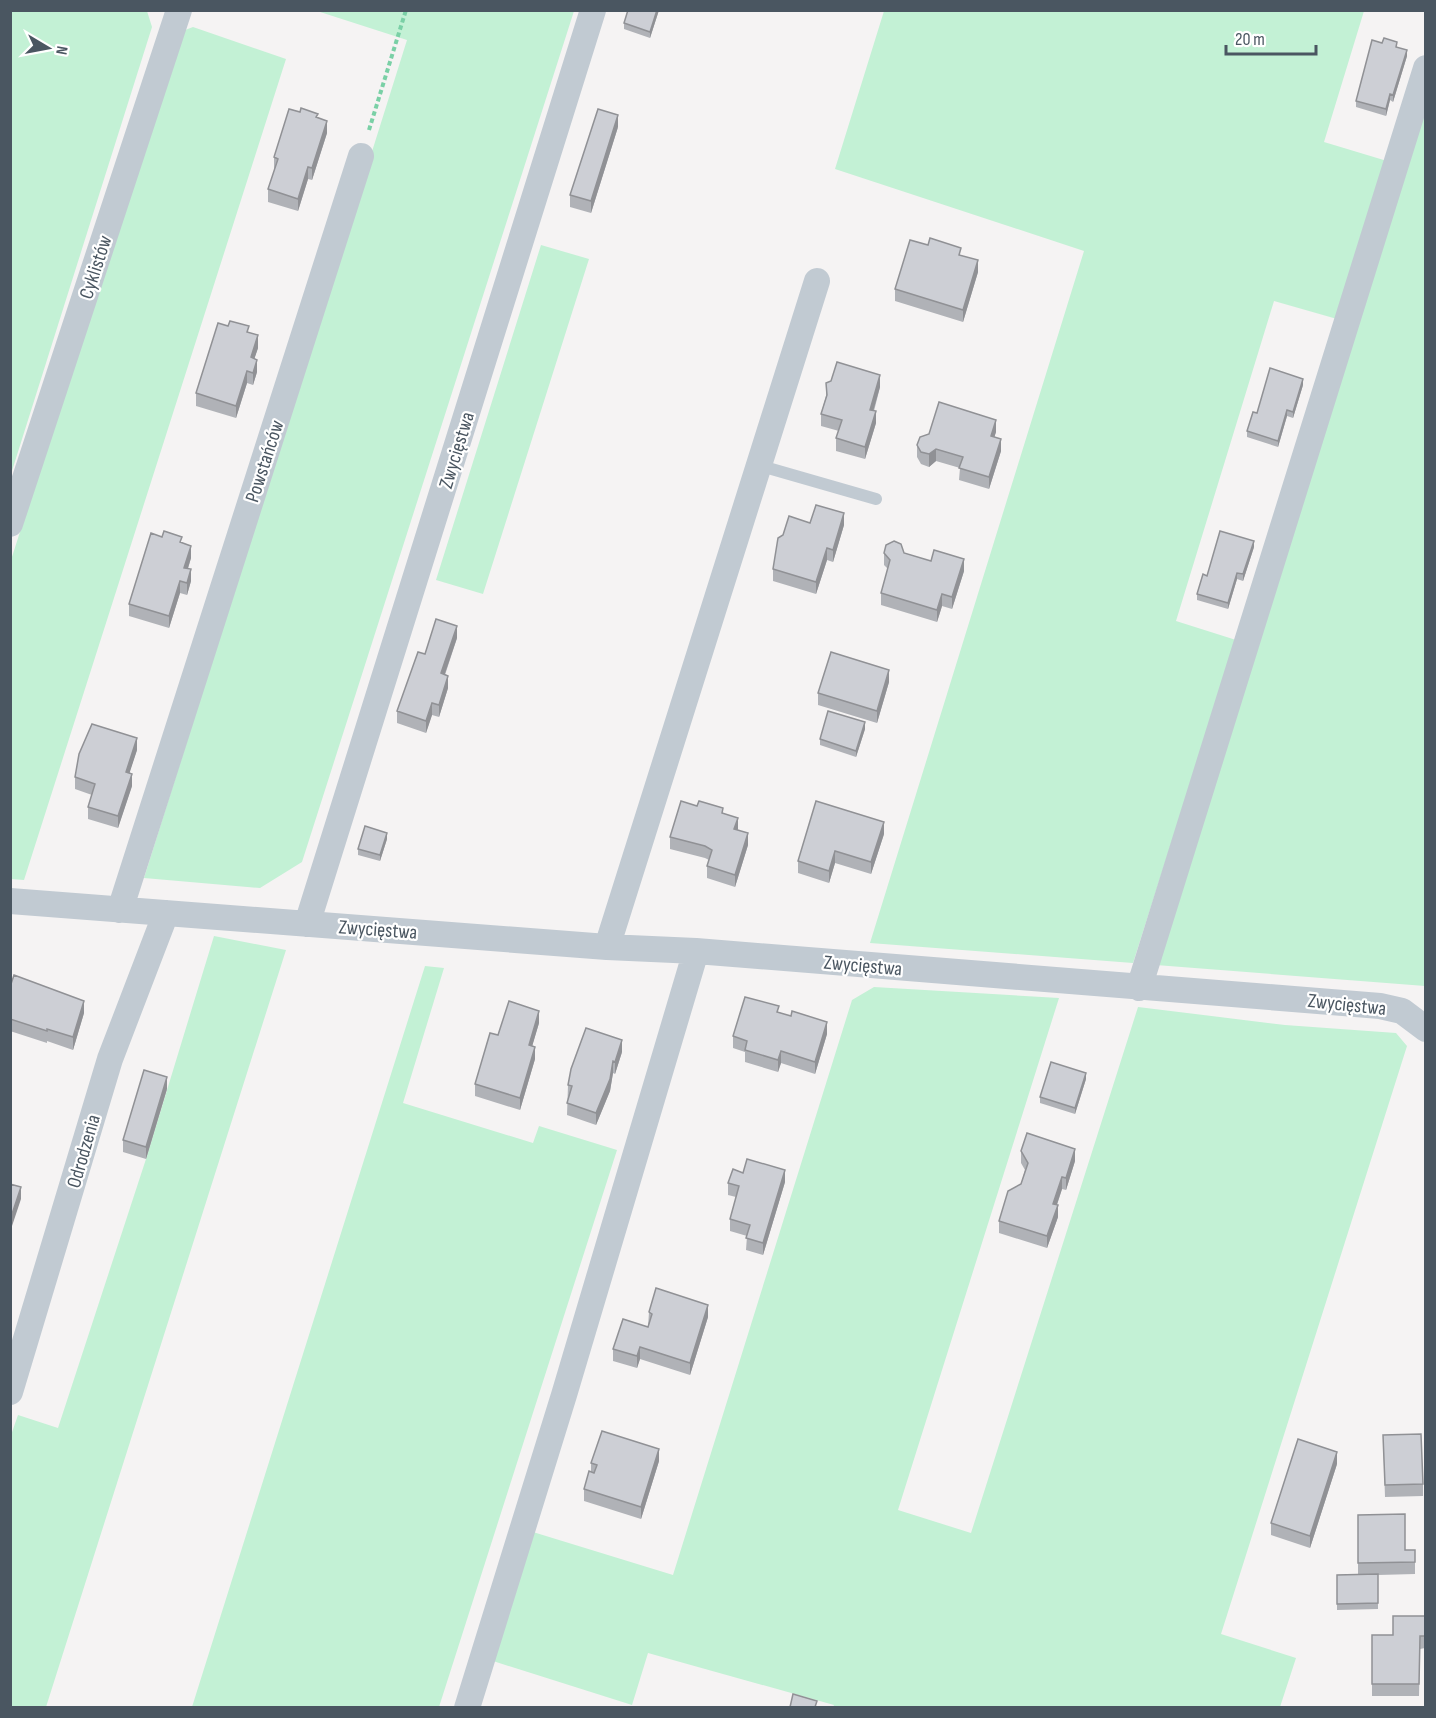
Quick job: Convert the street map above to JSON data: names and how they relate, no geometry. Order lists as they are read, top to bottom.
{
  "streets": {
    "street": [
      "Cyklistów",
      "Zwycięstwa",
      "Powstańców",
      "Odrodzenia"
    ]
  },
  "crossings": [
    ["Zwycięstwa", "Powstańców"],
    ["Zwycięstwa", "Odrodzenia"]
  ],
  "scale_bar": "20 m",
  "north": "right"
}
